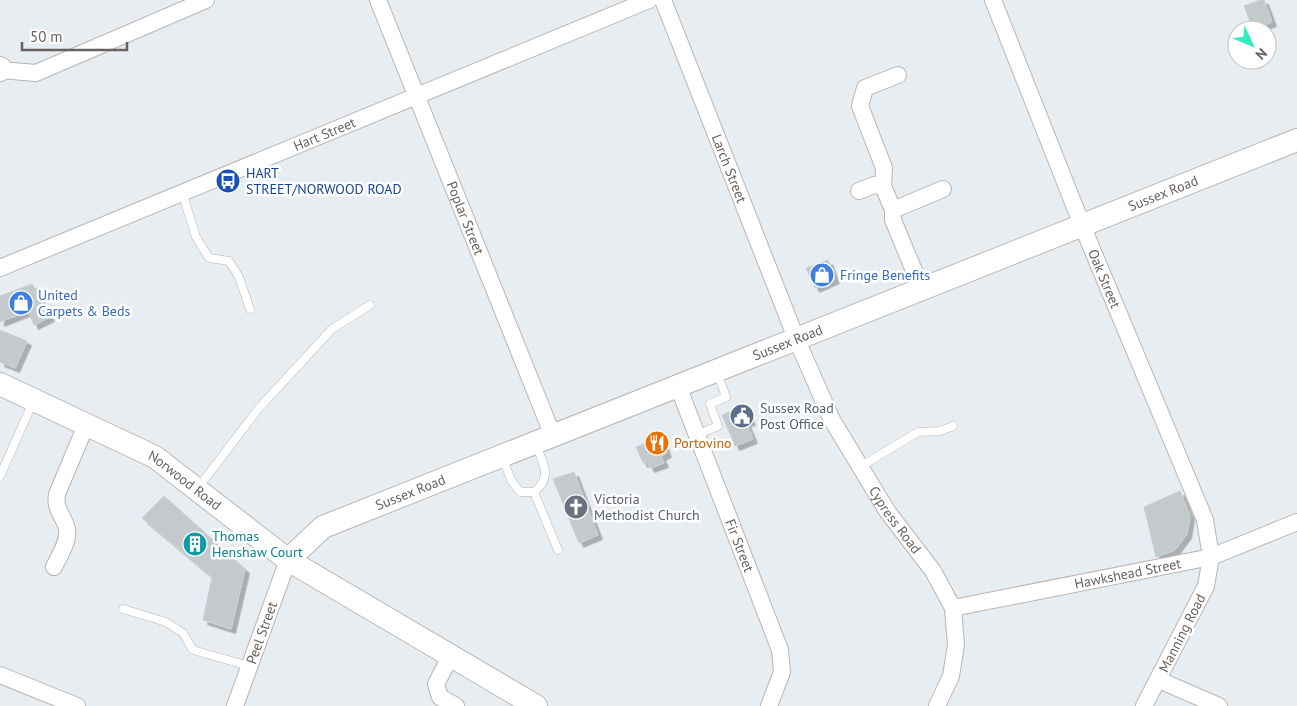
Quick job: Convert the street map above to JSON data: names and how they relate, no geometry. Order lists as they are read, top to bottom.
{
  "streets": {
    "street": [
      "Hart Street",
      "Larch Street",
      "Sussex Road",
      "Poplar Street",
      "Oak Street",
      "Norwood Road",
      "Cypress Road",
      "Fir Street",
      "Hawkshead Street",
      "Peel Street",
      "Manning Road"
    ]
  },
  "crossings": [
    ["Hart Street", "Poplar Street"],
    ["Larch Street", "Sussex Road"],
    ["Larch Street", "Cypress Road"],
    ["Sussex Road", "Poplar Street"],
    ["Sussex Road", "Oak Street"],
    ["Sussex Road", "Norwood Road"],
    ["Sussex Road", "Cypress Road"],
    ["Sussex Road", "Fir Street"],
    ["Sussex Road", "Peel Street"],
    ["Oak Street", "Hawkshead Street"],
    ["Oak Street", "Manning Road"],
    ["Norwood Road", "Peel Street"],
    ["Cypress Road", "Hawkshead Street"],
    ["Hawkshead Street", "Manning Road"]
  ],
  "places": {
    "bus stop": ["HART STREET/NORWOOD ROAD"],
    "shop": ["Fringe Benefits", "United Carpets & Beds"],
    "public building": ["Sussex Road Post Office"],
    "restaurant": ["Portovino"],
    "church": ["Victoria Methodist Church"],
    "building": ["Thomas Henshaw Court"]
  },
  "scale_bar": "50 m",
  "north": "bottom right"
}
